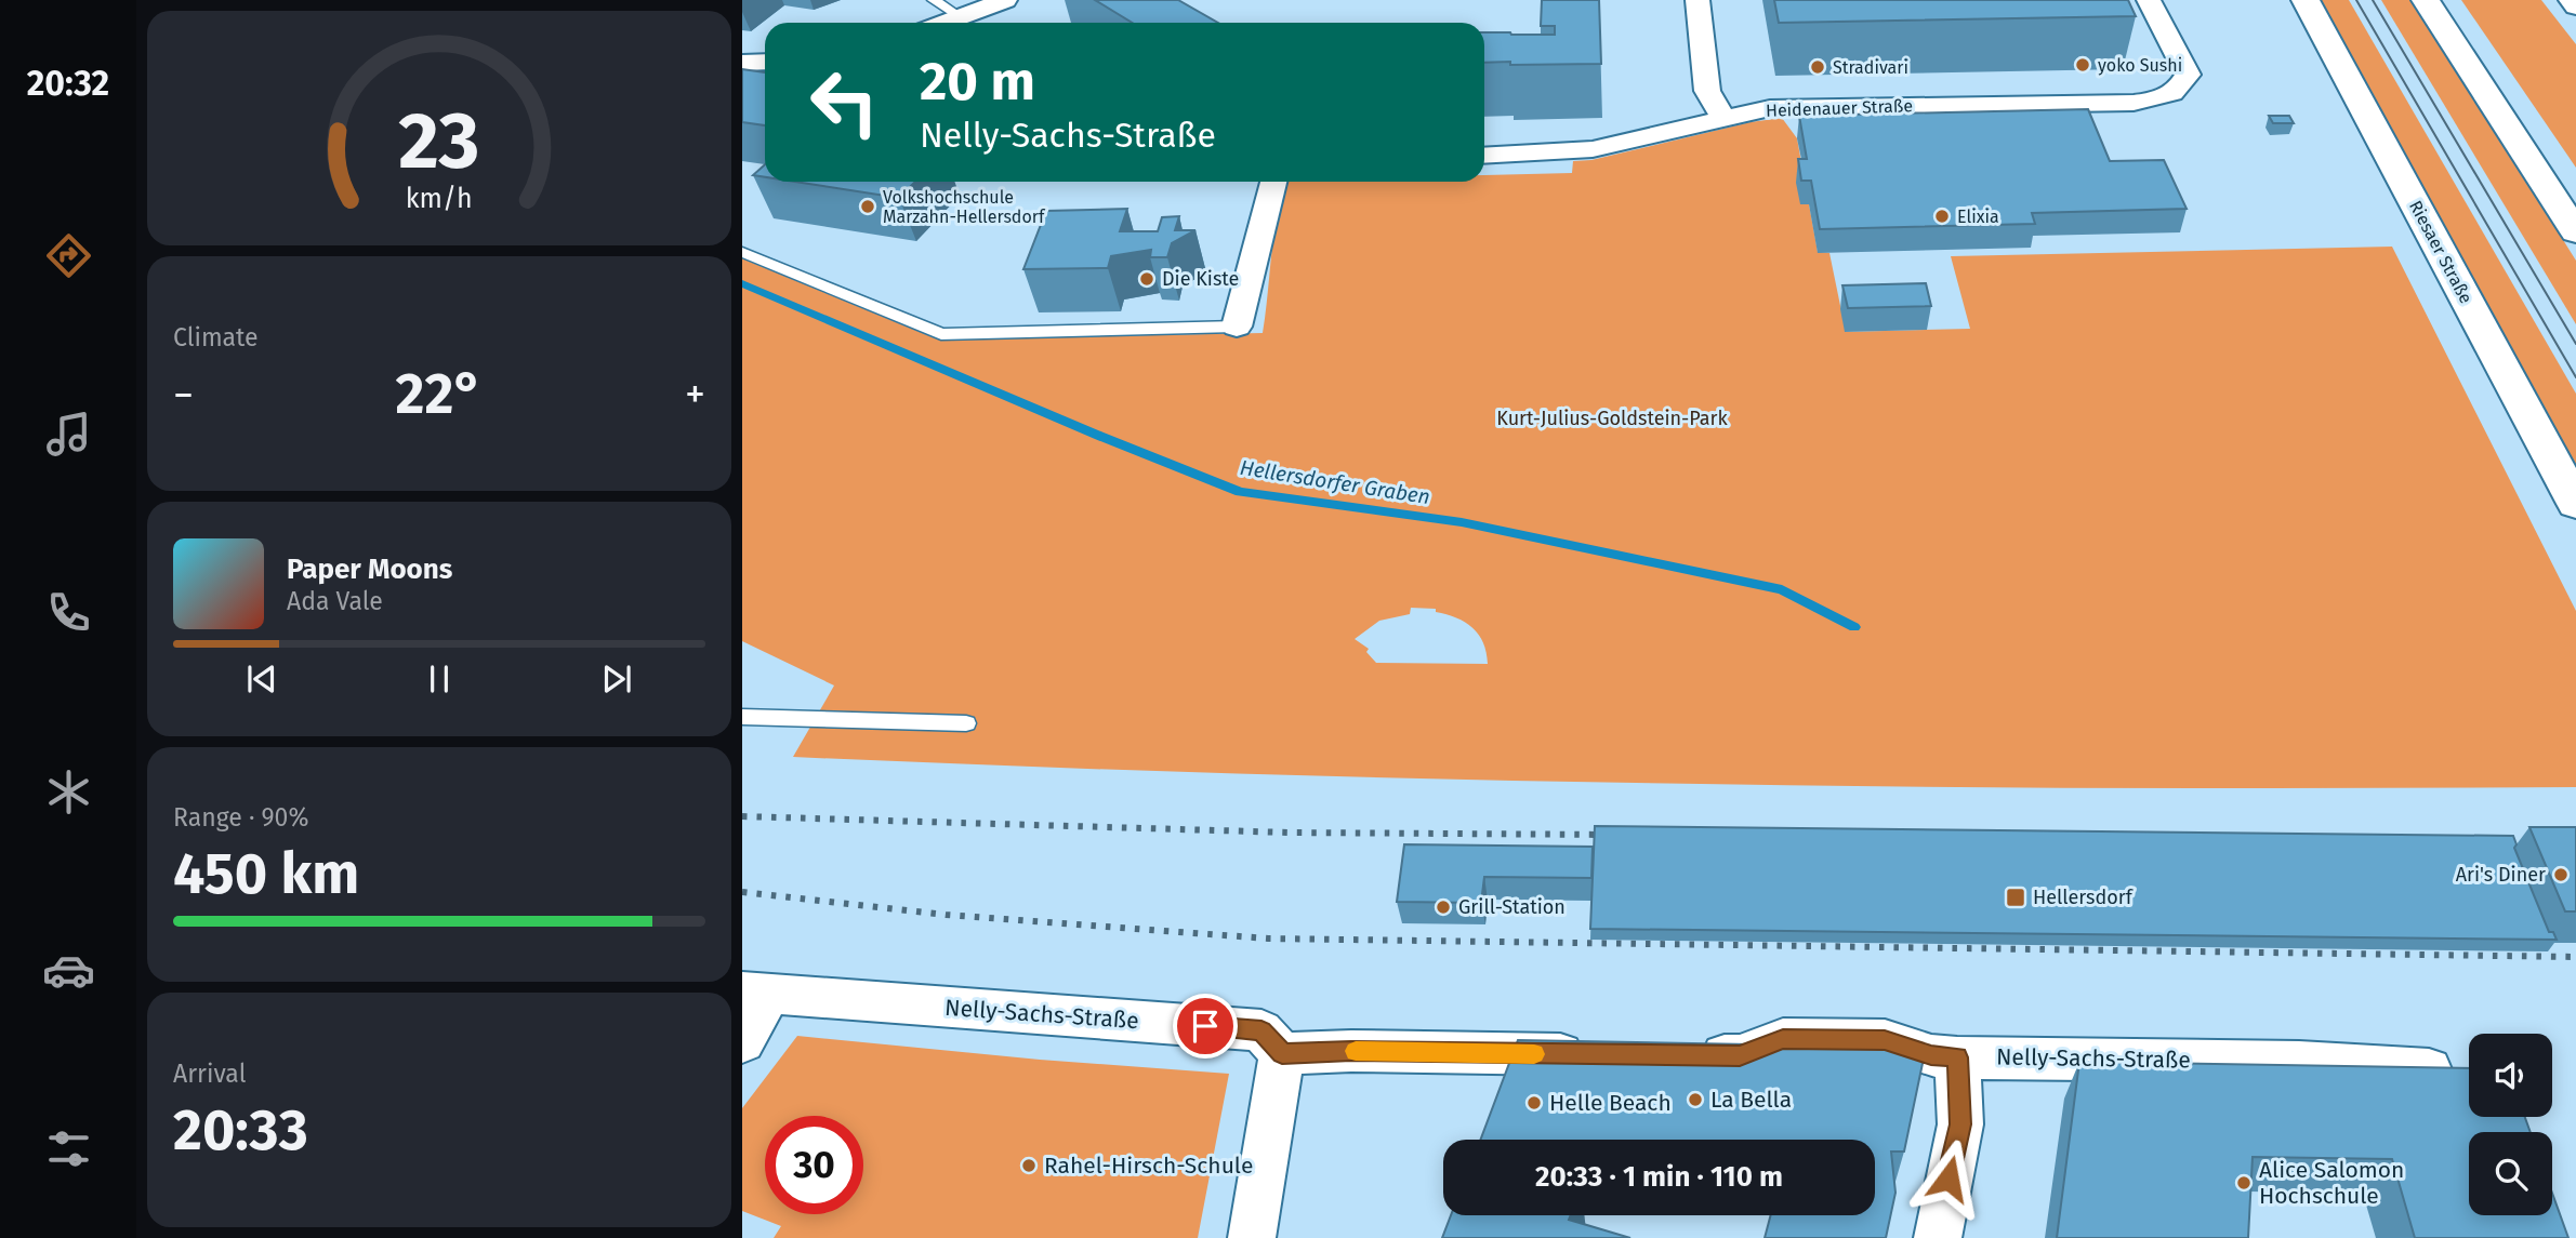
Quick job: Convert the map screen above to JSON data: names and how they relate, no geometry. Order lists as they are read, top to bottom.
{
  "streets": {
    "main road": ["Riesaer Straße"],
    "street": ["Heidenauer Straße", "Nelly-Sachs-Straße"]
  },
  "water": ["Hellersdorfer Graben"],
  "parks": ["Kurt-Julius-Goldstein-Park"],
  "places": {
    "other": [
      "yoko Sushi",
      "Stradivari",
      "Volkshochschule Marzahn-Hellersdorf",
      "Elixia",
      "Die Kiste",
      "Ari's Diner",
      "Grill-Station",
      "La Bella",
      "Helle Beach",
      "Rahel-Hirsch-Schule",
      "Alice Salomon Hochschule"
    ],
    "transit": ["Hellersdorf"]
  },
  "page": {
    "tabs": "20:32",
    "turn": ["20 m", "Nelly-Sachs-Straße"],
    "tile": [
      "Climate",
      ["Range · 90%", "450 km"],
      ["Arrival", "20:33"]
    ],
    "heat": ["−", "22°", "+"],
    "song": ["Paper Moons", "Ada Vale"],
    "limit": "30",
    "trip": "20:33 · 1 min · 110 m",
    "gauge": ["23", "km/h"]
  }
}
